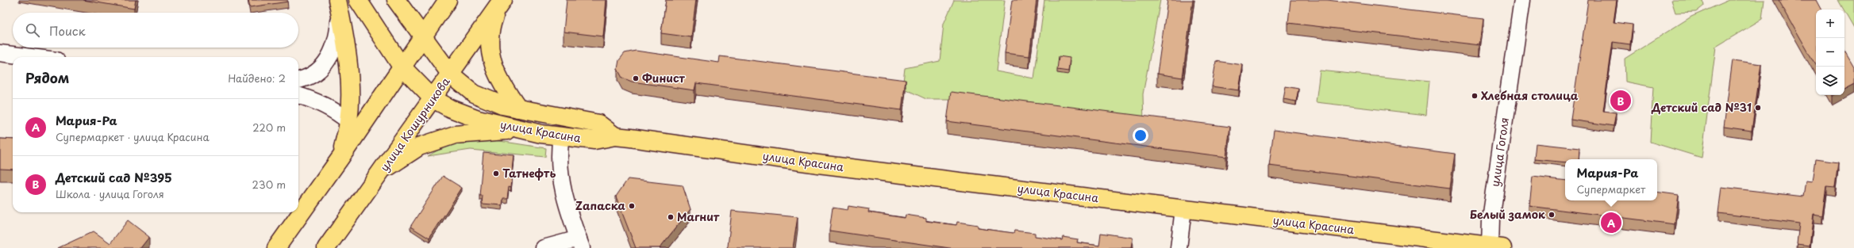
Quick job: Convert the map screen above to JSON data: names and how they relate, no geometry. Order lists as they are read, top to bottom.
{
  "streets": {
    "main road": ["улица Кошурникова", "улица Красина"],
    "street": ["улица Гоголя"]
  },
  "crossings": [
    ["улица Кошурникова", "улица Красина"],
    ["улица Красина", "улица Гоголя"]
  ],
  "places": [
    "Финист",
    "Хлебная столица",
    "Детский сад №31",
    "Татнефть",
    "Zапаска",
    "Белый замок",
    "Магнит"
  ],
  "page": {
    "map_buttons": ["+", "−"],
    "search": "Поиск",
    "heading": ["Рядом", "Найдено: 2"],
    "pins": ["B", "A"],
    "list": [
      {
        "mark": "A",
        "name": "Мария-Ра",
        "note": "Супермаркет · улица Красина",
        "value": "220 m"
      },
      {
        "mark": "B",
        "name": "Детский сад №395",
        "note": "Школа · улица Гоголя",
        "value": "230 m"
      }
    ],
    "popup": ["Мария-Ра", "Супермаркет"]
  }
}
